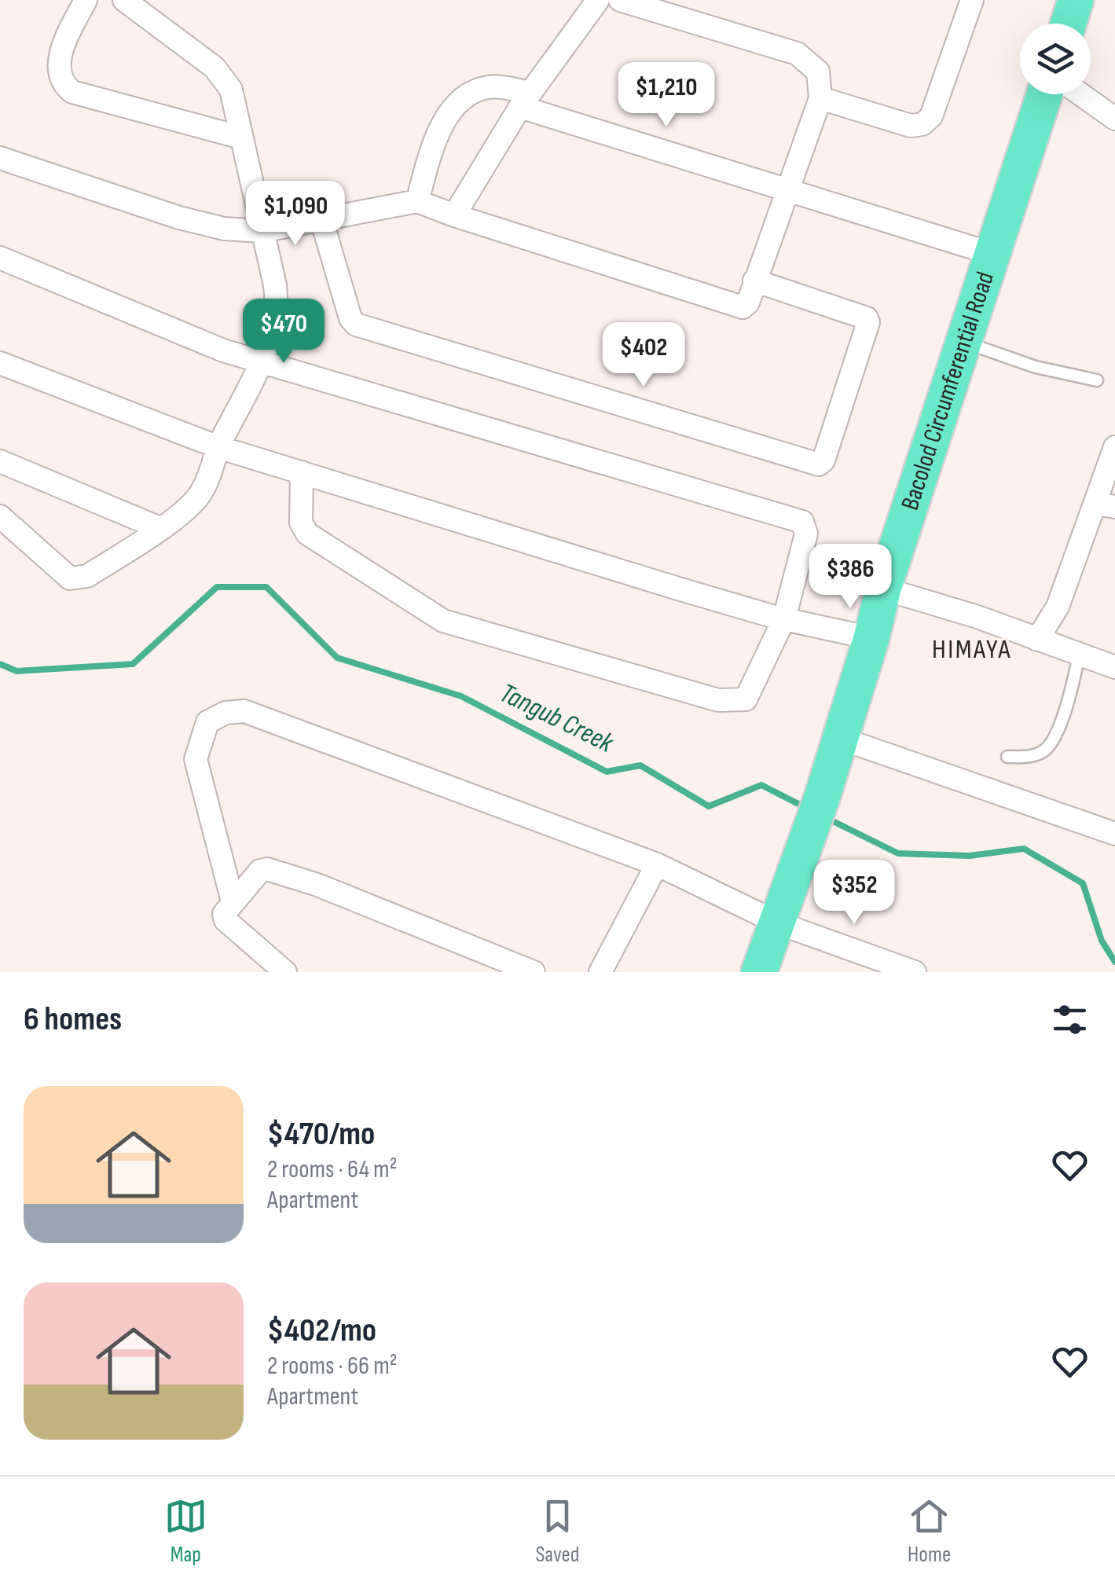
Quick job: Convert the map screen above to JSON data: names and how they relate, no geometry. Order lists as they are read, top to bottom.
{
  "streets": {
    "main road": ["Bacolod Circumferential Road"]
  },
  "districts": ["HIMAYA"],
  "water": ["Tangub Creek"],
  "page": {
    "price": [
      "$1,210",
      "$1,090",
      "$470",
      "$402",
      "$386",
      "$352"
    ],
    "heading": "6 homes",
    "list": [
      {
        "name": "$470/mo",
        "note": "2 rooms · 64 m² · Apartment"
      },
      {
        "name": "$402/mo",
        "note": "2 rooms · 66 m² · Apartment"
      }
    ],
    "tabs": ["Map", "Saved", "Home"]
  }
}
